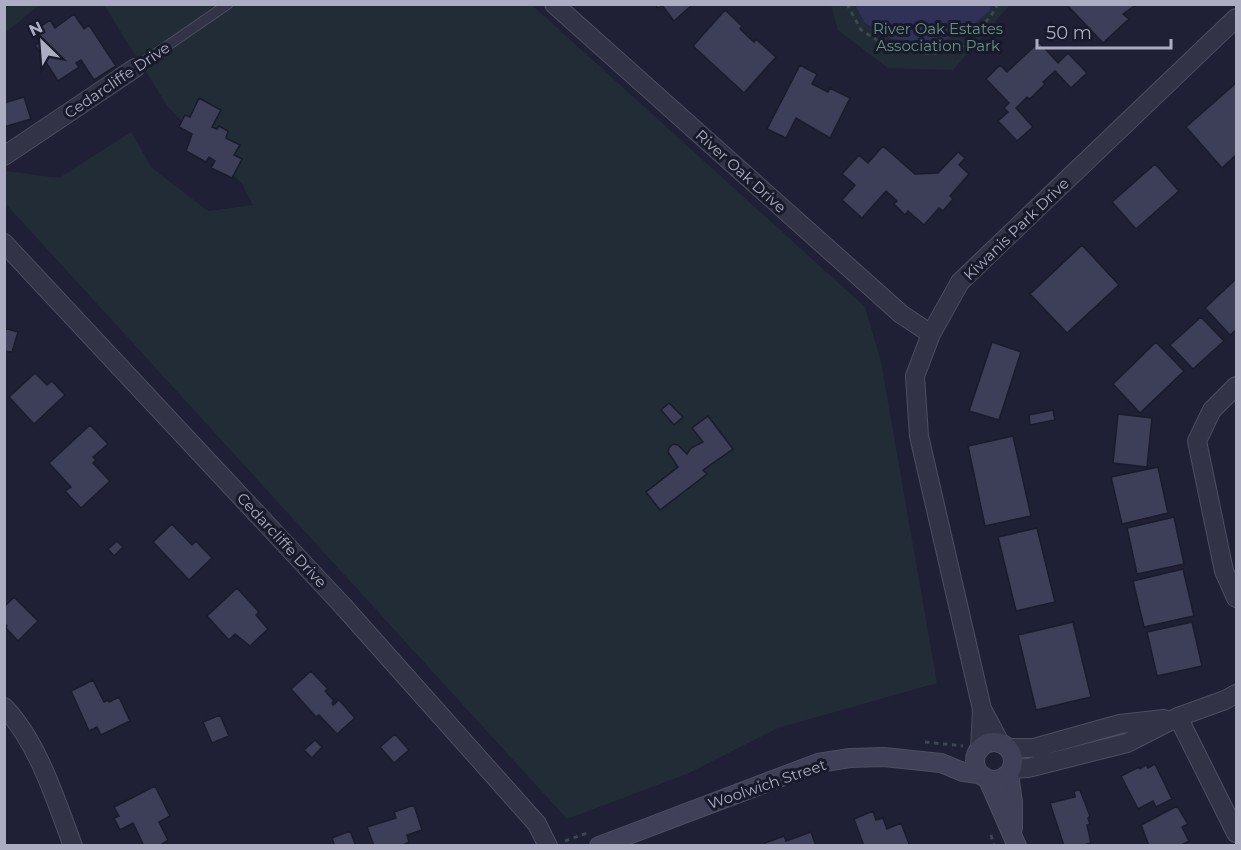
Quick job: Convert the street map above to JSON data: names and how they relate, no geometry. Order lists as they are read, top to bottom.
{
  "streets": {
    "street": [
      "Cedarcliffe Drive",
      "River Oak Drive",
      "Kiwanis Park Drive",
      "Woolwich Street"
    ]
  },
  "crossings": [
    ["River Oak Drive", "Kiwanis Park Drive"],
    ["Kiwanis Park Drive", "Woolwich Street"]
  ],
  "parks": ["River Oak Estates Association Park"],
  "scale_bar": "50 m",
  "north": "top left"
}
